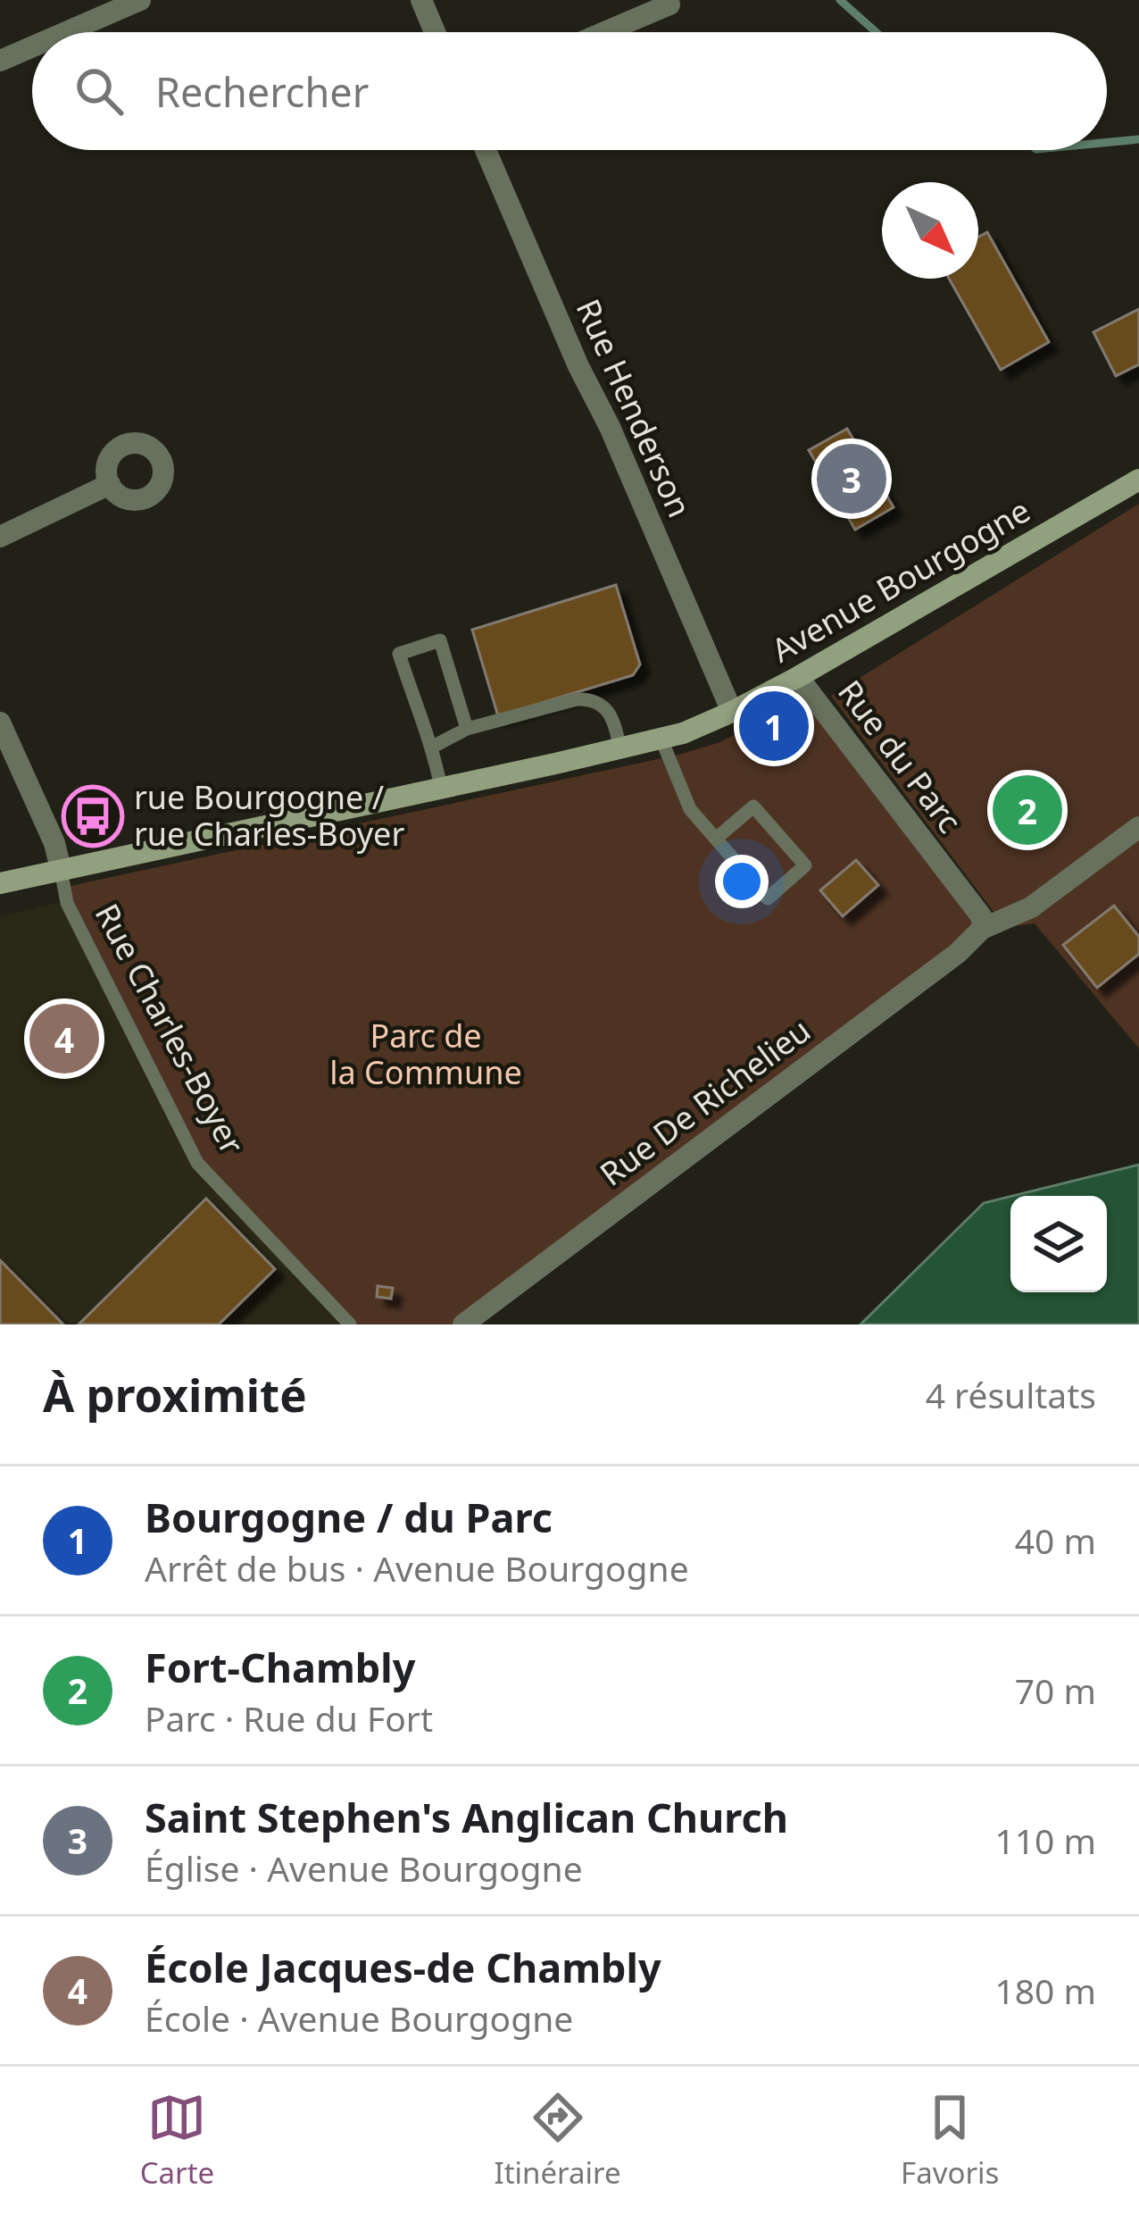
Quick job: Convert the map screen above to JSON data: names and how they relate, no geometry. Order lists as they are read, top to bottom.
{
  "streets": {
    "street": [
      "Rue Henderson",
      "Avenue Bourgogne",
      "Rue du Parc",
      "Rue Charles-Boyer",
      "Rue De Richelieu"
    ]
  },
  "crossings": [
    ["Rue Henderson", "Avenue Bourgogne"],
    ["Avenue Bourgogne", "Rue du Parc"],
    ["Avenue Bourgogne", "Rue Charles-Boyer"],
    ["Rue du Parc", "Rue De Richelieu"]
  ],
  "parks": ["Parc de la Commune"],
  "places": {
    "bus stop": ["rue Bourgogne / rue Charles-Boyer"]
  },
  "north": "bottom right",
  "page": {
    "search": "Rechercher",
    "pins": [
      "3",
      "1",
      "2",
      "4"
    ],
    "heading": ["À proximité", "4 résultats"],
    "list": [
      {
        "mark": "1",
        "name": "Bourgogne / du Parc",
        "note": "Arrêt de bus · Avenue Bourgogne",
        "value": "40 m"
      },
      {
        "mark": "2",
        "name": "Fort-Chambly",
        "note": "Parc · Rue du Fort",
        "value": "70 m"
      },
      {
        "mark": "3",
        "name": "Saint Stephen's Anglican Church",
        "note": "Église · Avenue Bourgogne",
        "value": "110 m"
      },
      {
        "mark": "4",
        "name": "École Jacques-de Chambly",
        "note": "École · Avenue Bourgogne",
        "value": "180 m"
      }
    ],
    "nav": ["Carte", "Itinéraire", "Favoris"]
  }
}
